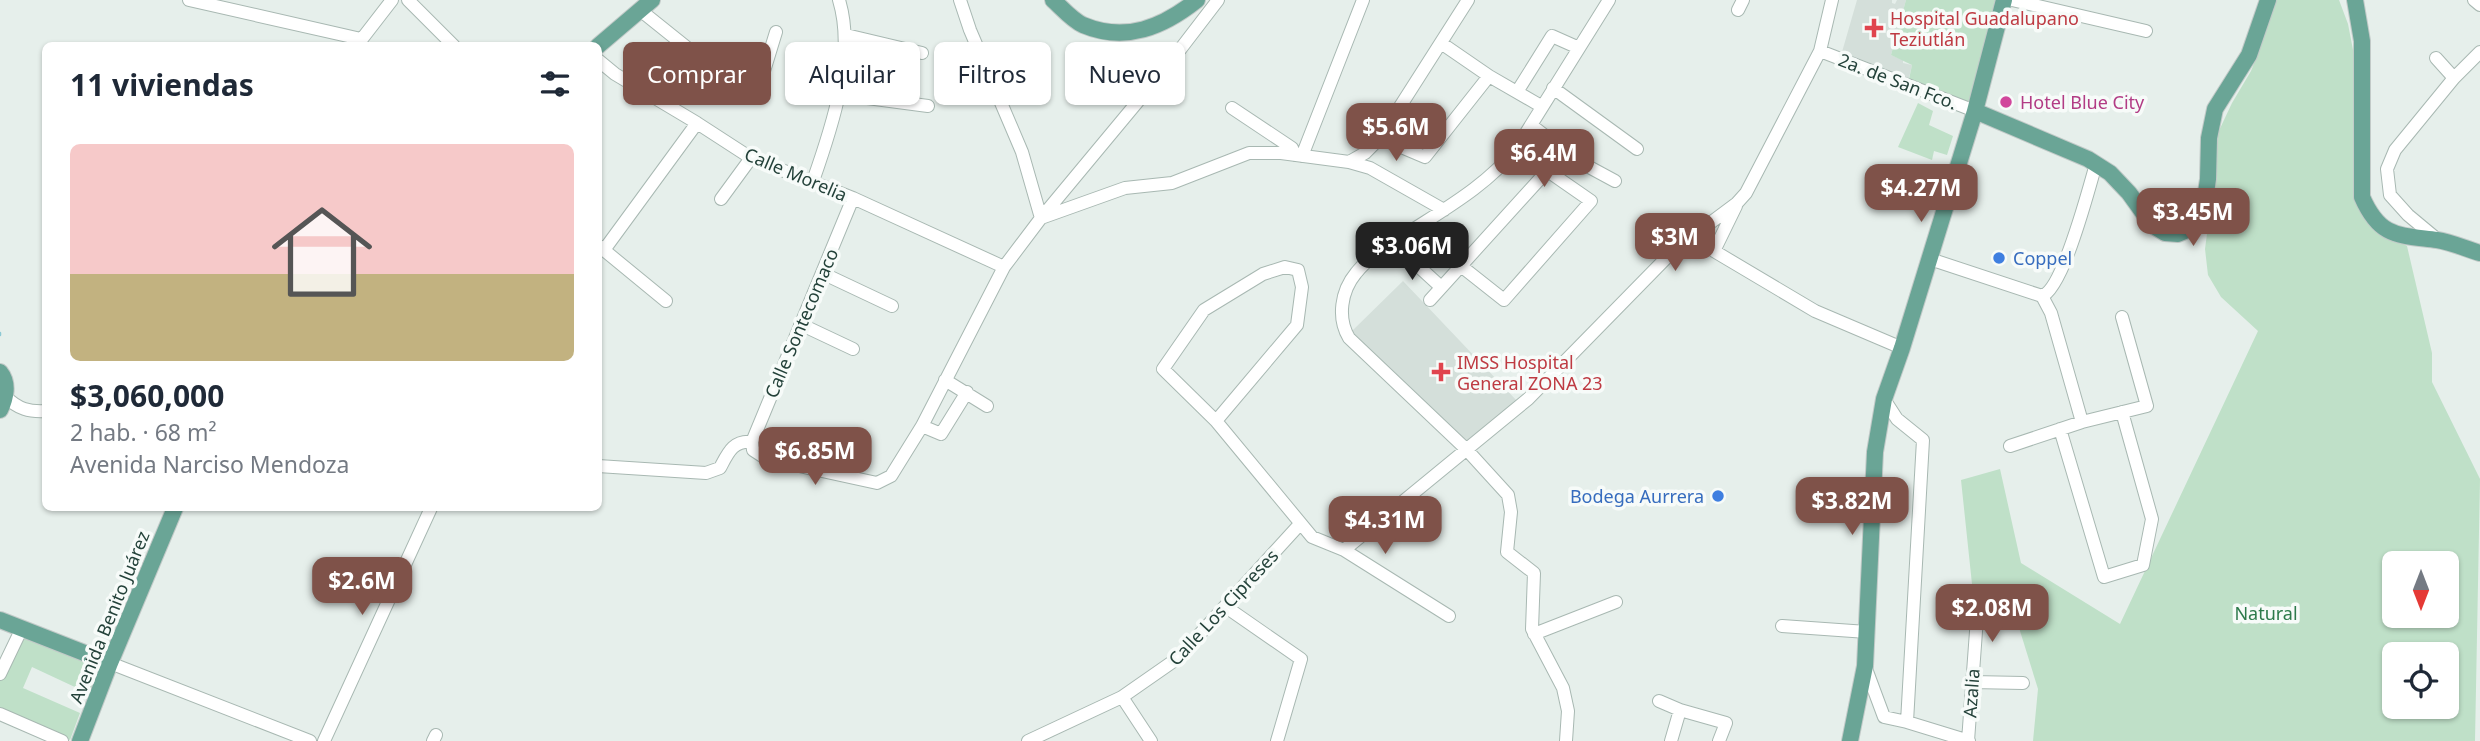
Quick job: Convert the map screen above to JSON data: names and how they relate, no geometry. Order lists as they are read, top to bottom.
{
  "streets": {
    "main road": ["Avenida Benito Juárez"],
    "street": [
      "2a. de San Fco.",
      "Calle Morelia",
      "Calle Sontecomaco",
      "Calle Los Cipreses",
      "Azalia"
    ]
  },
  "crossings": [
    ["Calle Morelia", "Calle Sontecomaco"]
  ],
  "parks": ["Natural"],
  "places": {
    "health": ["Hospital Guadalupano Teziutlán", "IMSS Hospital General ZONA 23"],
    "other": ["Hotel Blue City", "Coppel", "Bodega Aurrera"]
  },
  "north": "bottom",
  "page": {
    "chip": [
      "Comprar",
      "Alquilar",
      "Filtros",
      "Nuevo"
    ],
    "heading": "11 viviendas",
    "price": [
      "$5.6M",
      "$6.4M",
      "$4.27M",
      "$3.45M",
      "$3M",
      "$3.06M",
      "$6.85M",
      "$3.82M",
      "$4.31M",
      "$2.6M",
      "$2.08M"
    ],
    "list": [
      {
        "name": "$3,060,000",
        "note": "2 hab. · 68 m² · Avenida Narciso Mendoza"
      }
    ]
  }
}
